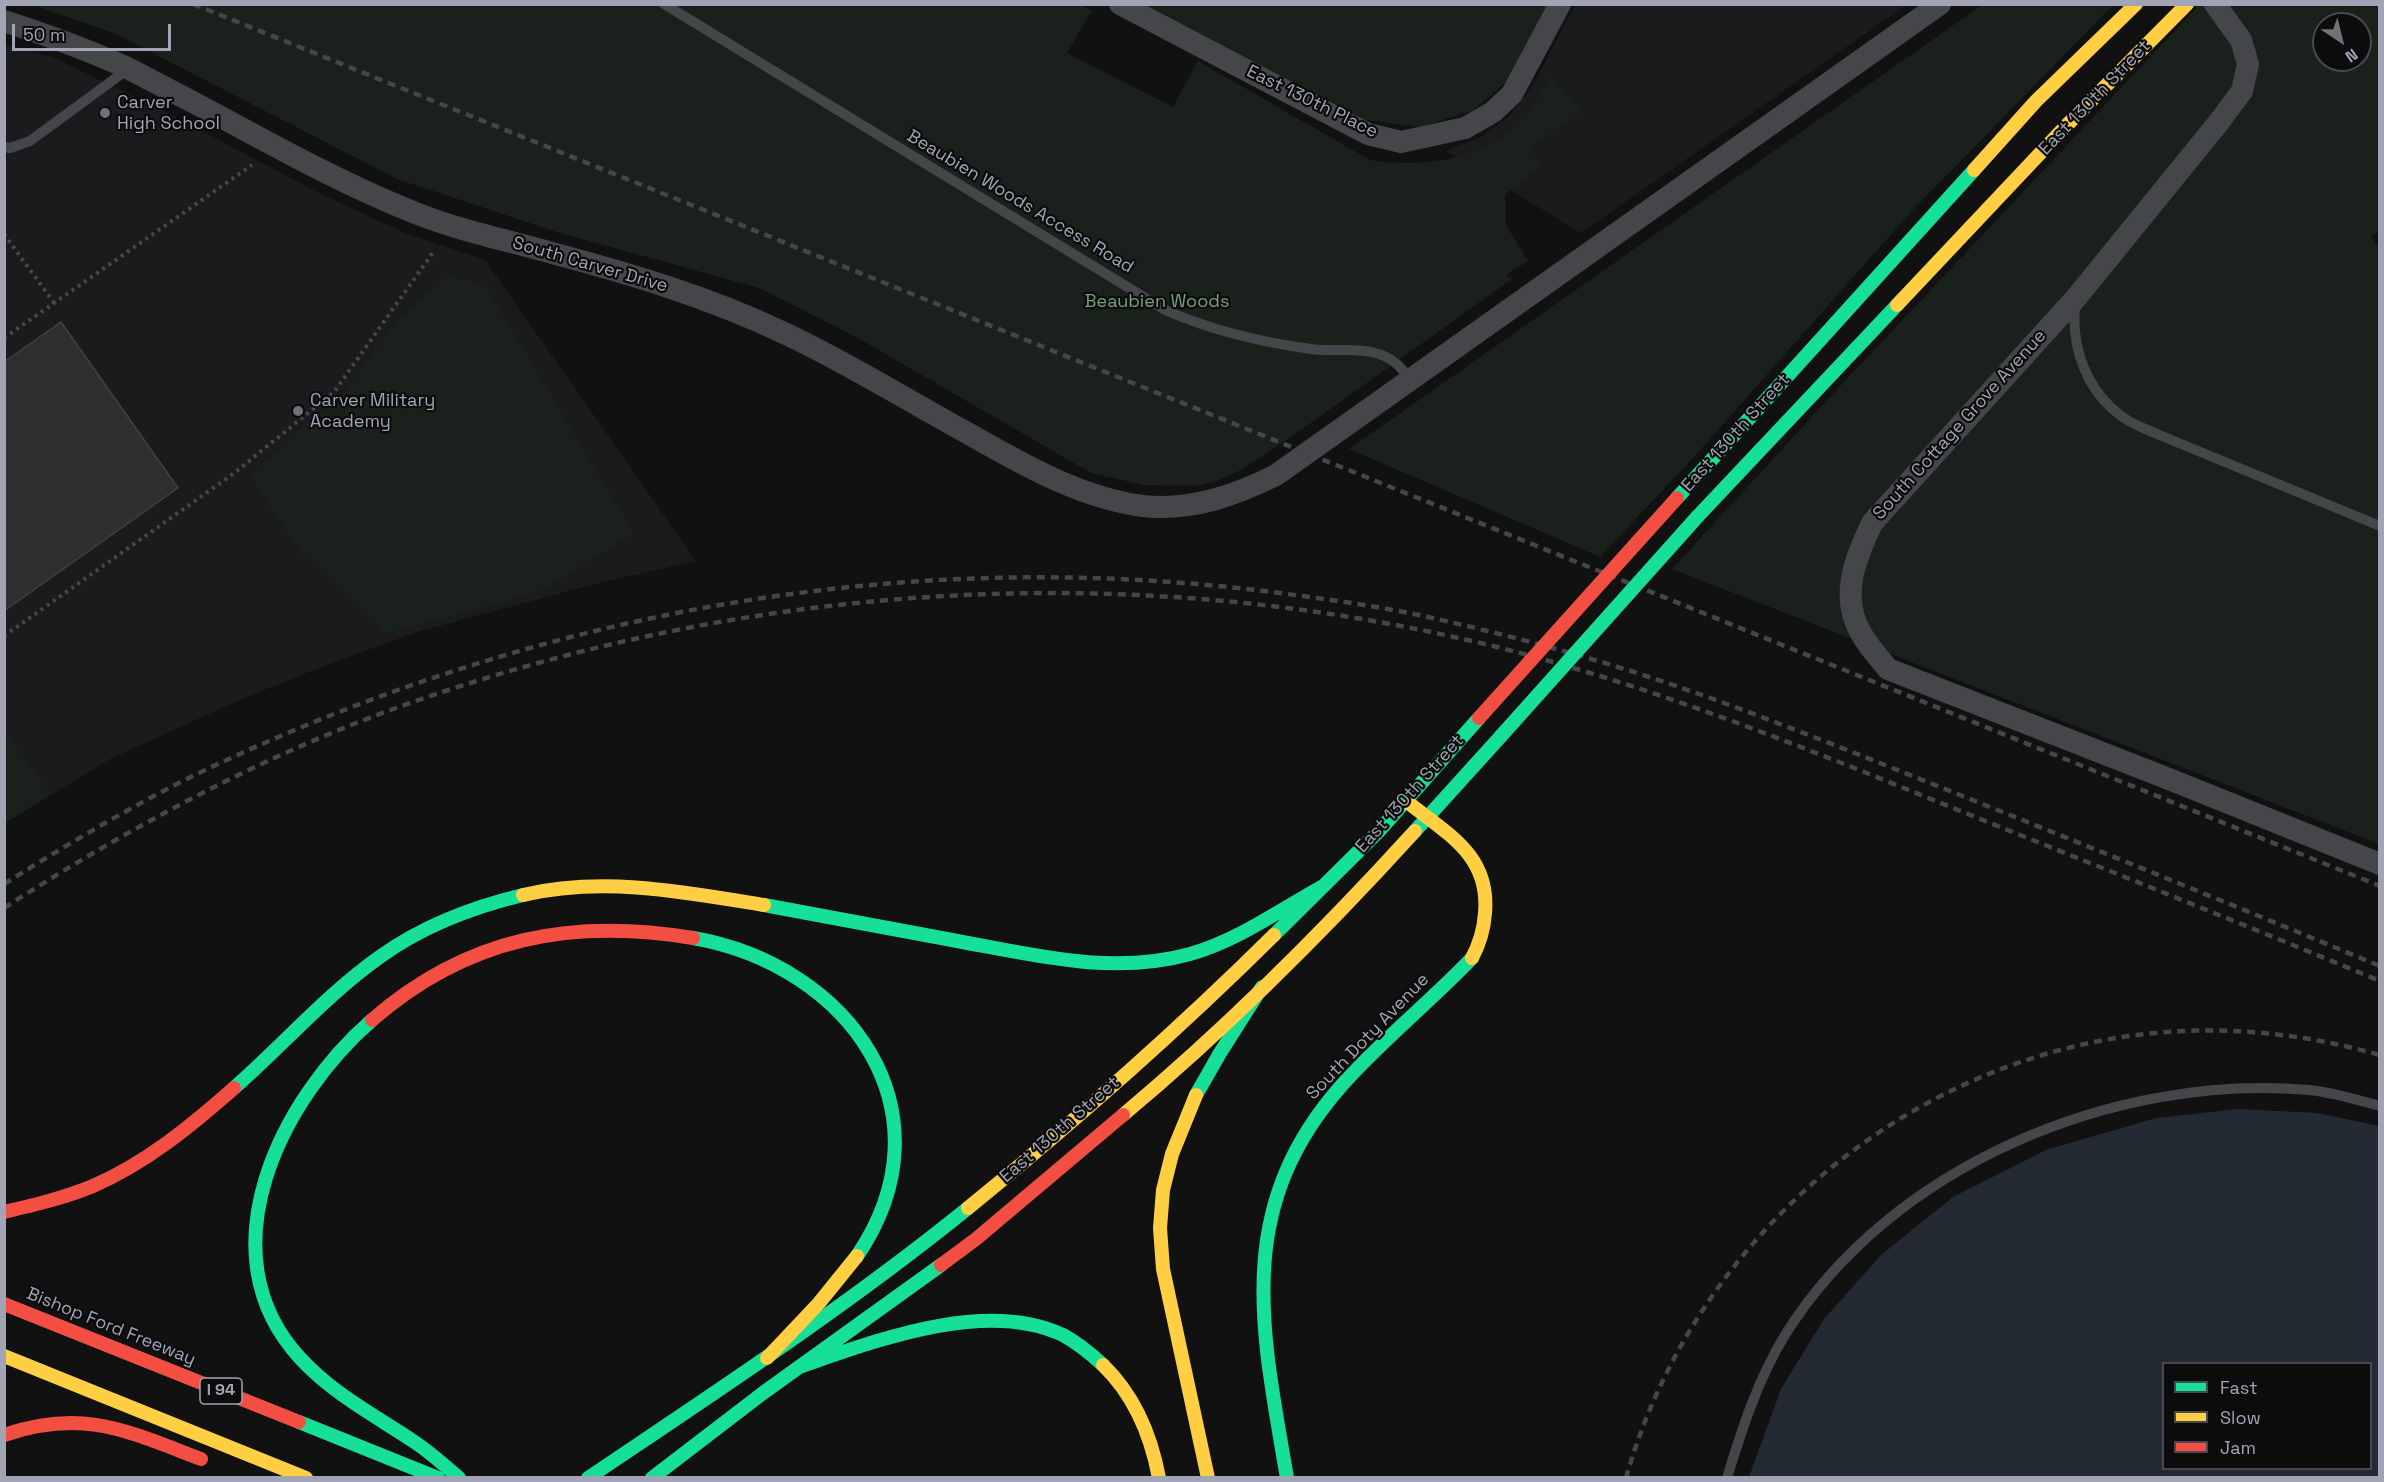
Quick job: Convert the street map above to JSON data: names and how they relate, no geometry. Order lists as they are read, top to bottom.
{
  "streets": {
    "main road": [
      "East 130th Street",
      "South Doty Avenue",
      "Bishop Ford Freeway",
      "I 94"
    ],
    "street": ["East 130th Place", "South Carver Drive", "South Cottage Grove Avenue"],
    "lane": ["Beaubien Woods Access Road"]
  },
  "crossings": [
    ["East 130th Street", "South Doty Avenue"],
    ["Beaubien Woods Access Road", "South Carver Drive"]
  ],
  "parks": ["Beaubien Woods"],
  "places": ["Carver High School", "Carver Military Academy"],
  "legend": ["Fast", "Slow", "Jam"],
  "scale_bar": "50 m",
  "north": "bottom right"
}
